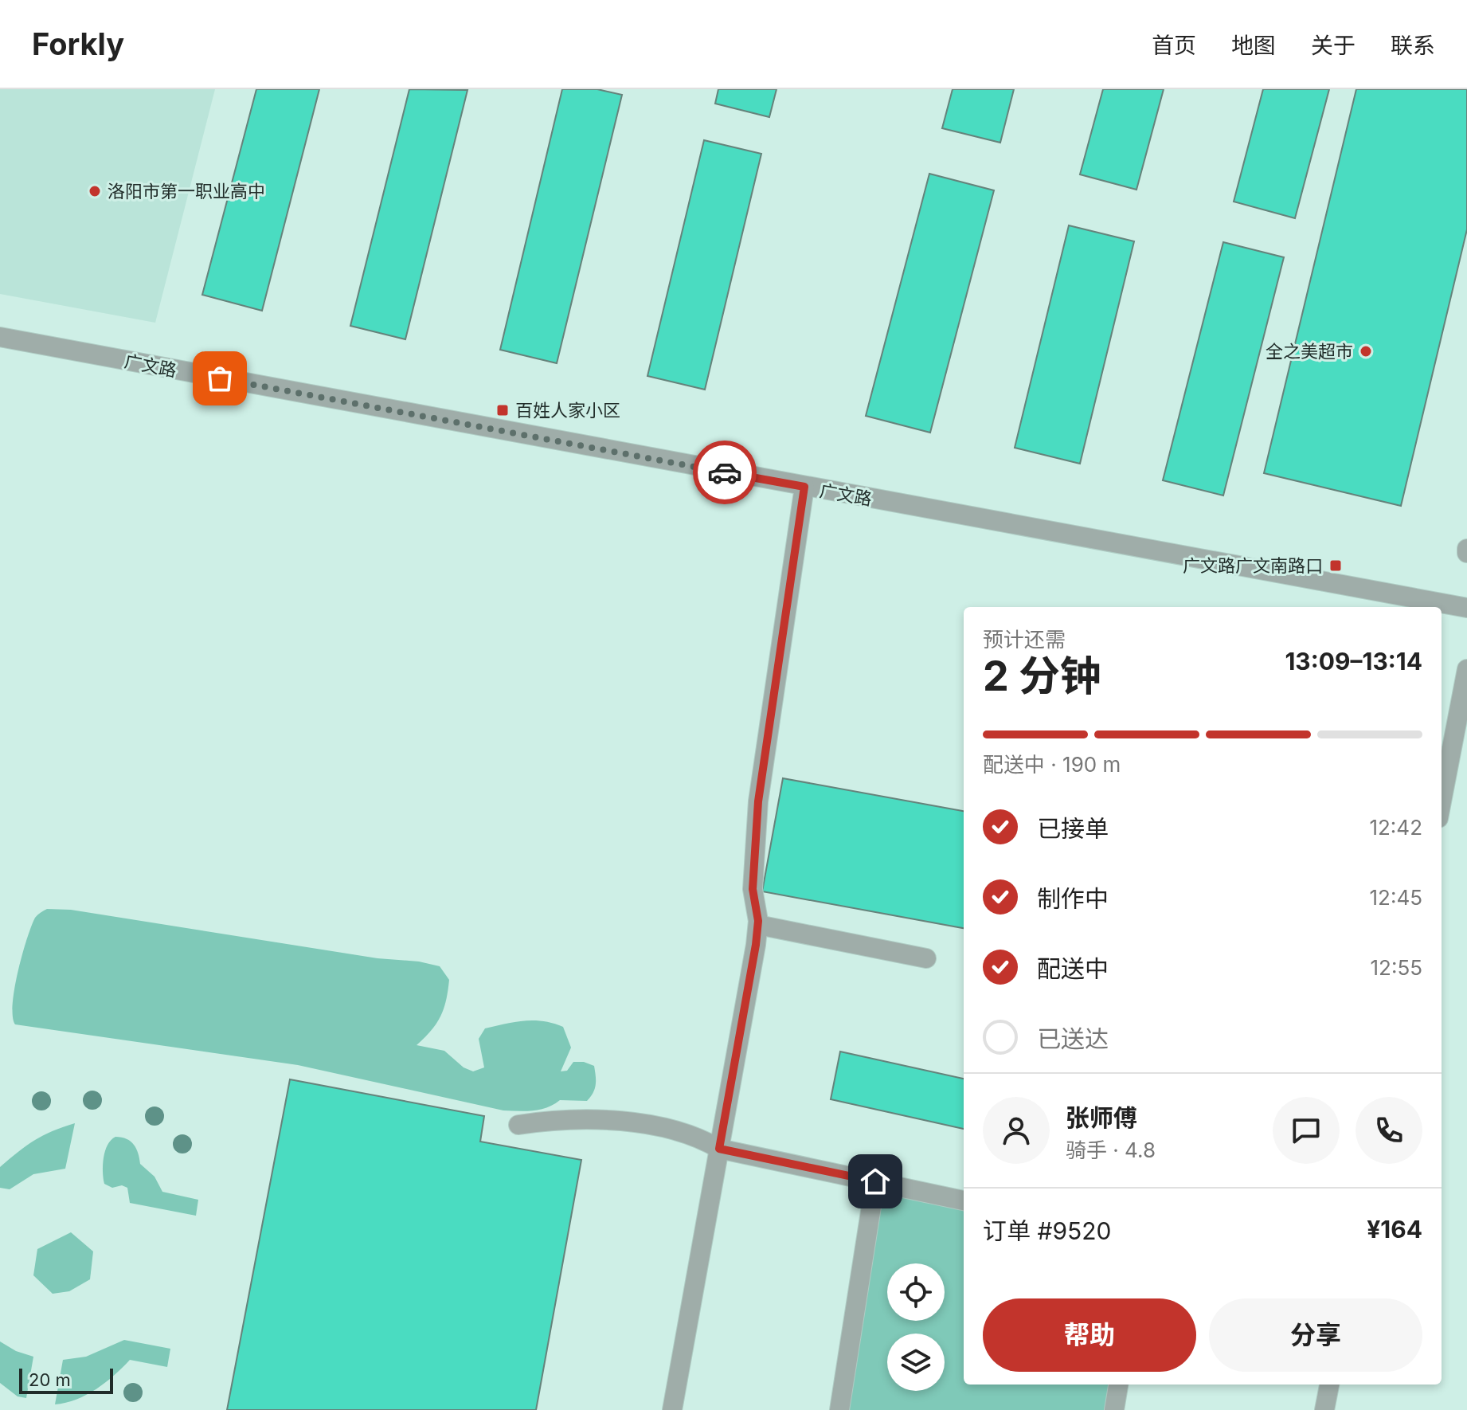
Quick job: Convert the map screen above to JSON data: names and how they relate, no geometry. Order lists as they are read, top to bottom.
{
  "streets": {
    "street": ["广文路"]
  },
  "places": {
    "other": ["洛阳市第一职业高中", "全之美超市"],
    "transit": ["百姓人家小区", "广文路广文南路口"]
  },
  "scale_bar": "20 m",
  "page": {
    "header": "Forkly",
    "nav": [
      "首页",
      "地图",
      "关于",
      "联系"
    ],
    "heading": ["2 分钟", "预计还需", "13:09–13:14"],
    "panel": [
      "张师傅",
      "骑手 · 4.8",
      "订单 #9520",
      "¥164"
    ],
    "bar": "配送中 · 190 m",
    "list": [
      ["已接单", "12:42"],
      ["制作中", "12:45"],
      ["配送中", "12:55"],
      "已送达"
    ],
    "buttons": ["帮助", "分享"],
    "scale": "20 m"
  }
}
